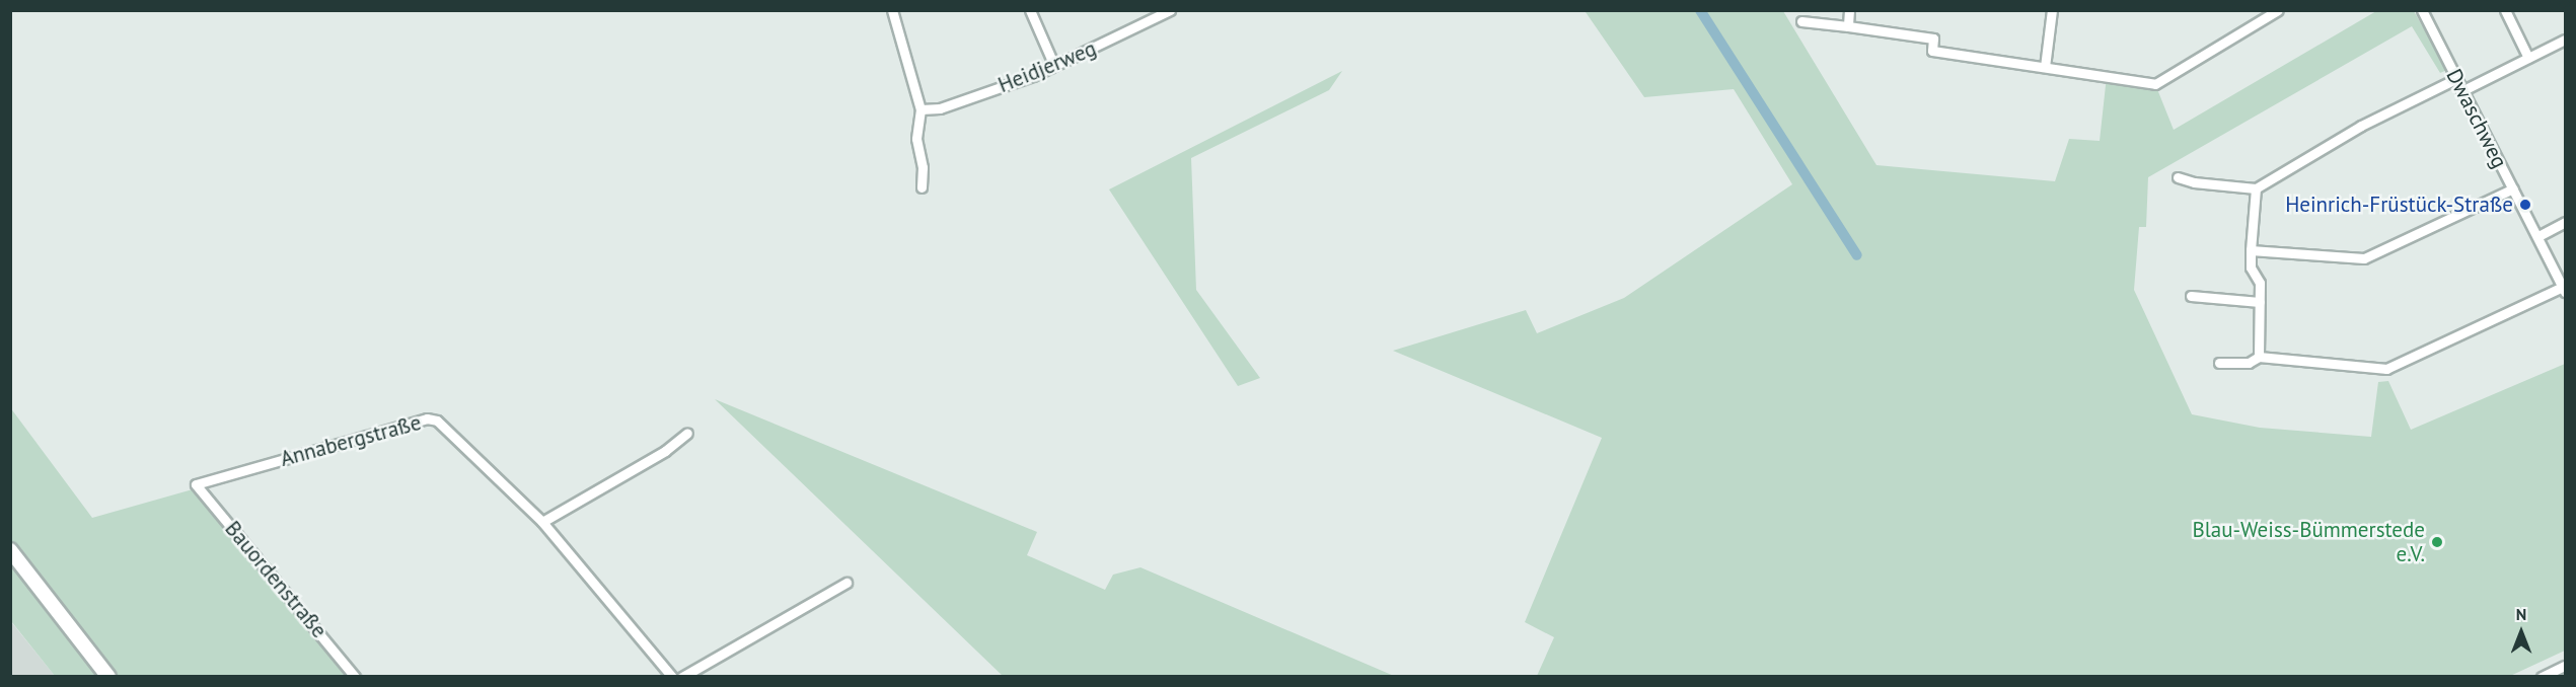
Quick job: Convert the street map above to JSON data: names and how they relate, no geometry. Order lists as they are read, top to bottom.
{
  "streets": {
    "street": [
      "Heidjerweg",
      "Dwaschweg",
      "Annabergstraße",
      "Bauordenstraße"
    ]
  },
  "crossings": [
    ["Annabergstraße", "Bauordenstraße"]
  ],
  "places": ["Heinrich-Früstück-Straße", "Blau-Weiss-Bümmerstede e.V."],
  "north": "top"
}
